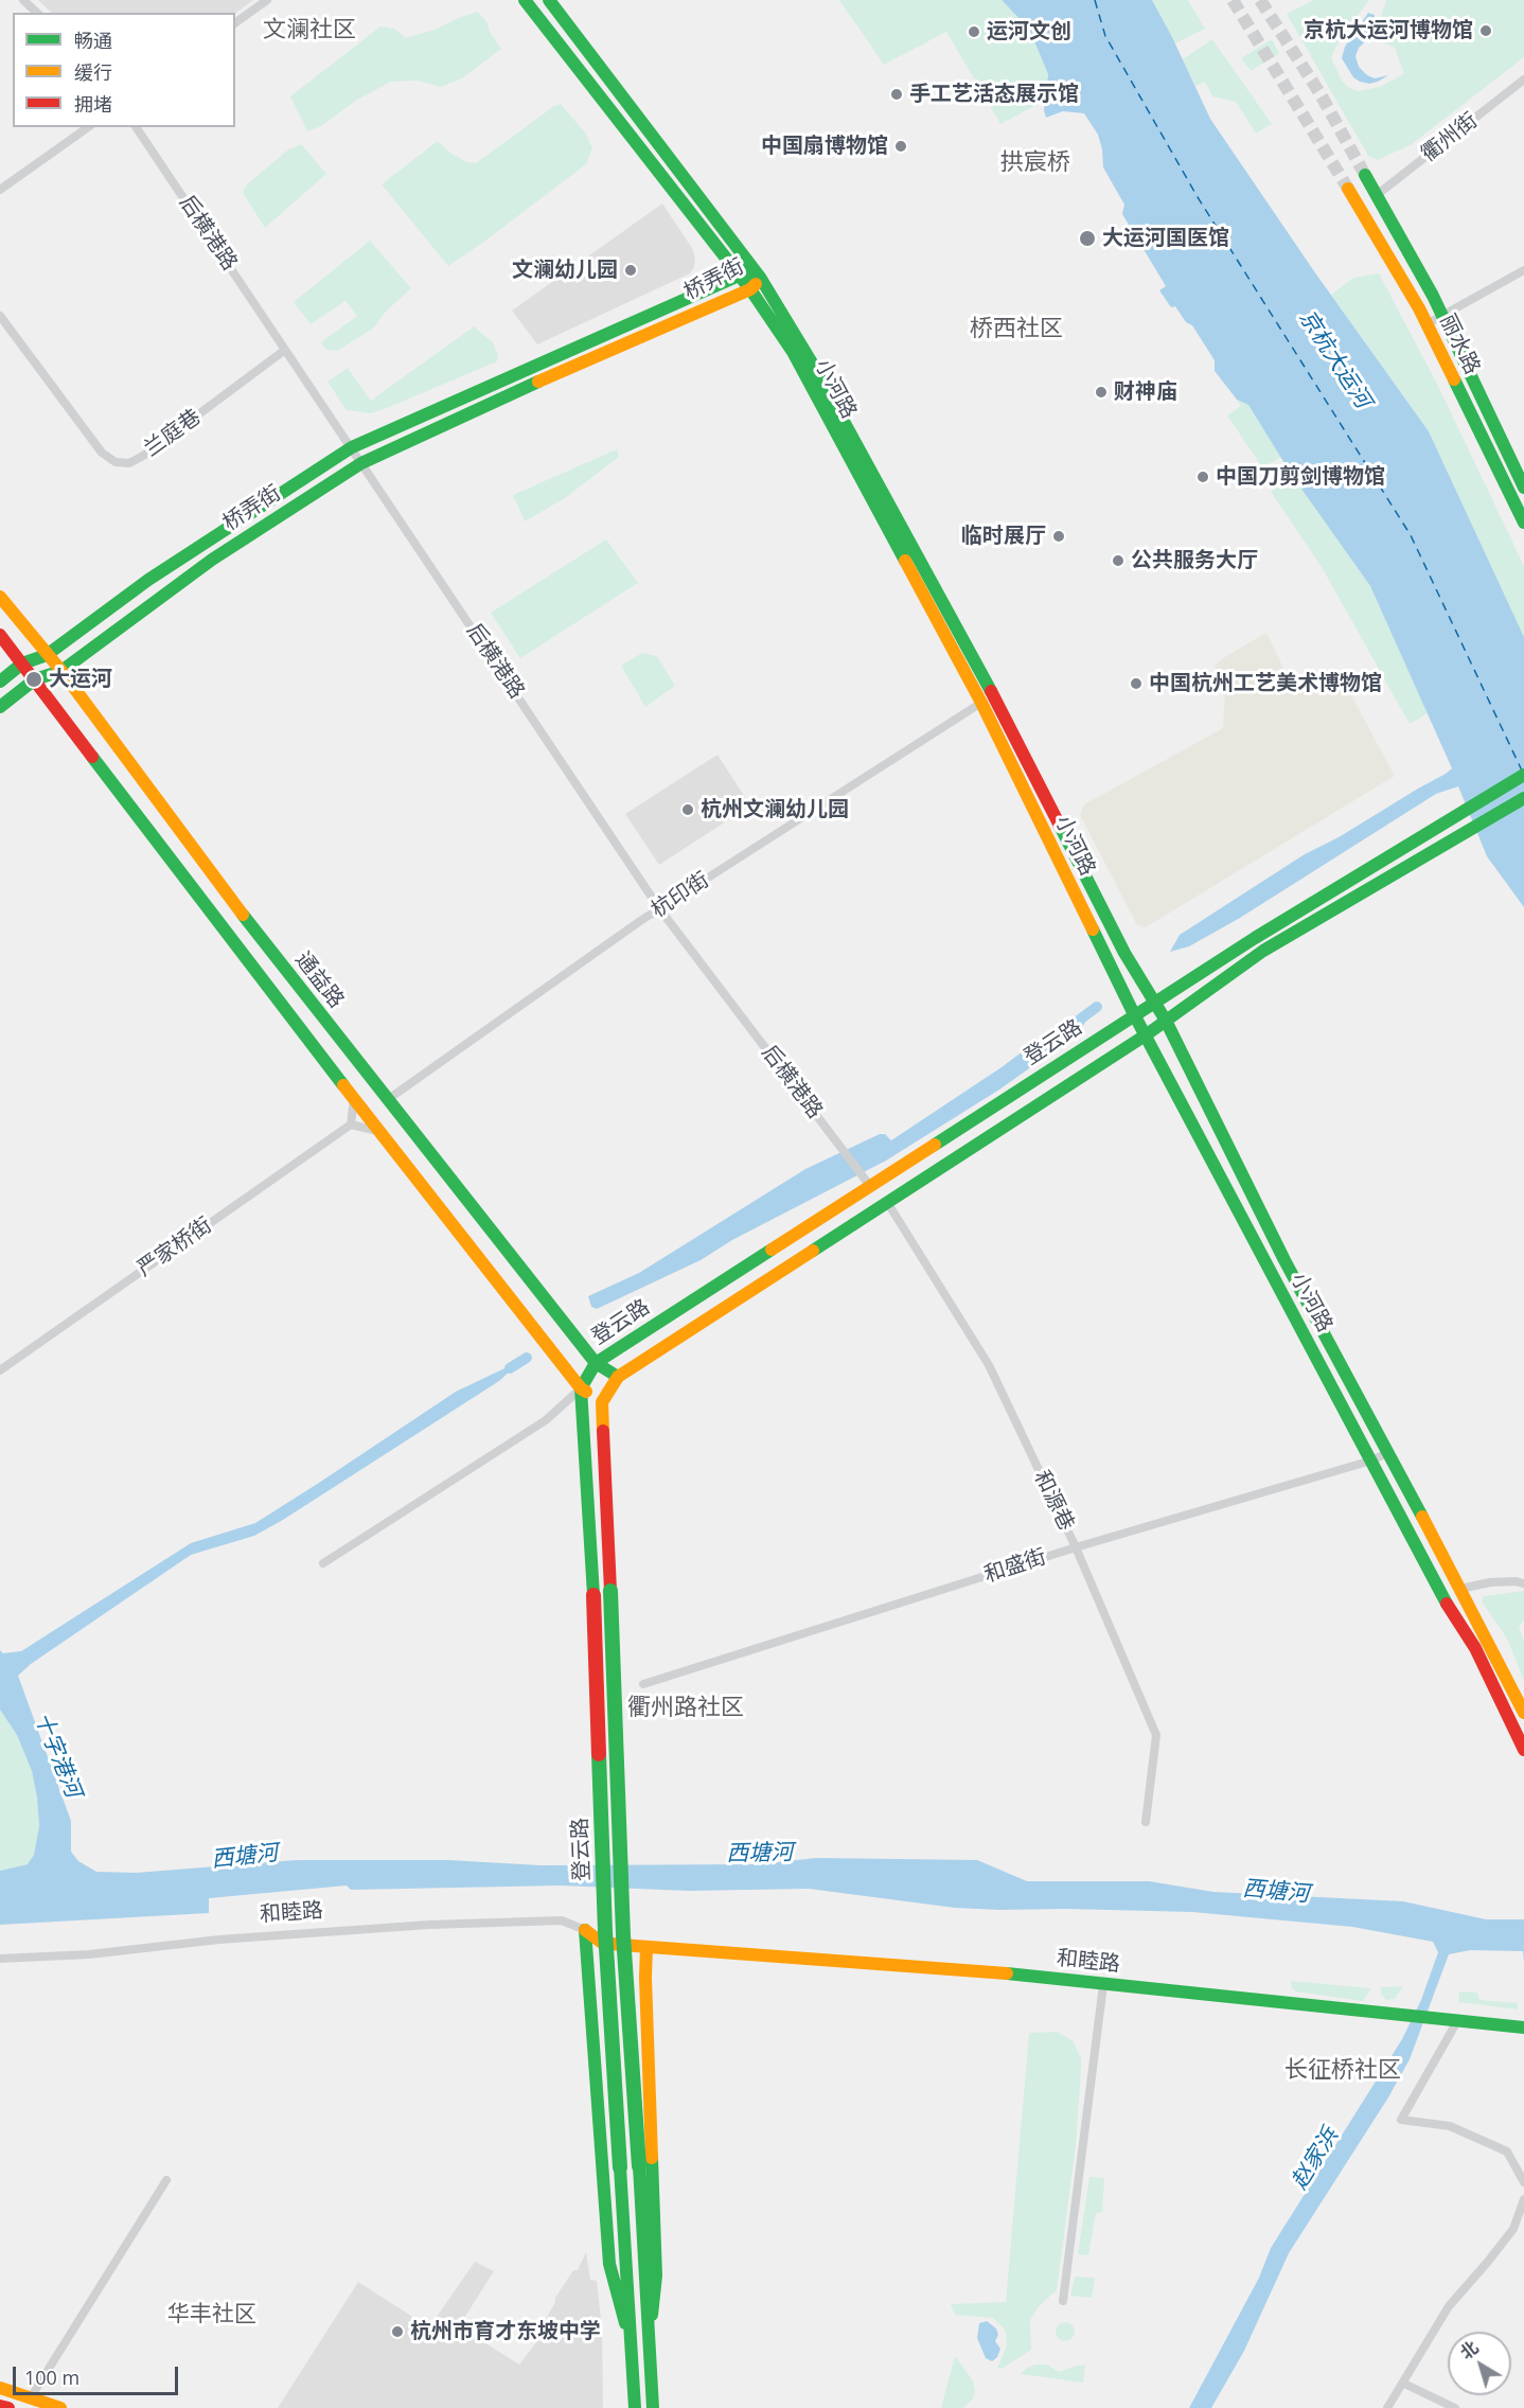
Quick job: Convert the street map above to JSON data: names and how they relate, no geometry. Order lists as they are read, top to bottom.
{
  "streets": {
    "main road": [
      "桥弄街",
      "丽水路",
      "小河路",
      "通益路",
      "登云路",
      "和睦路"
    ],
    "street": [
      "衢州街",
      "后横港路",
      "兰庭巷",
      "杭印街",
      "严家桥街",
      "和源巷",
      "和盛街"
    ]
  },
  "crossings": [
    ["衢州街", "丽水路"],
    ["后横港路", "桥弄街"],
    ["后横港路", "兰庭巷"],
    ["后横港路", "杭印街"],
    ["后横港路", "登云路"],
    ["桥弄街", "小河路"],
    ["桥弄街", "通益路"],
    ["小河路", "杭印街"],
    ["小河路", "登云路"],
    ["小河路", "和盛街"],
    ["杭印街", "通益路"],
    ["通益路", "登云路"],
    ["登云路", "和源巷"],
    ["和源巷", "和盛街"]
  ],
  "districts": [
    "文澜社区",
    "拱宸桥",
    "桥西社区",
    "衢州路社区",
    "长征桥社区",
    "华丰社区"
  ],
  "water": [
    "京杭大运河",
    "十字港河",
    "西塘河",
    "赵家浜"
  ],
  "places": [
    "京杭大运河博物馆",
    "运河文创",
    "手工艺活态展示馆",
    "中国扇博物馆",
    "大运河国医馆",
    "文澜幼儿园",
    "财神庙",
    "中国刀剪剑博物馆",
    "临时展厅",
    "公共服务大厅",
    "大运河",
    "中国杭州工艺美术博物馆",
    "杭州文澜幼儿园",
    "杭州市育才东坡中学"
  ],
  "legend": ["畅通", "缓行", "拥堵"],
  "scale_bar": "100 m",
  "north": "top left"
}
